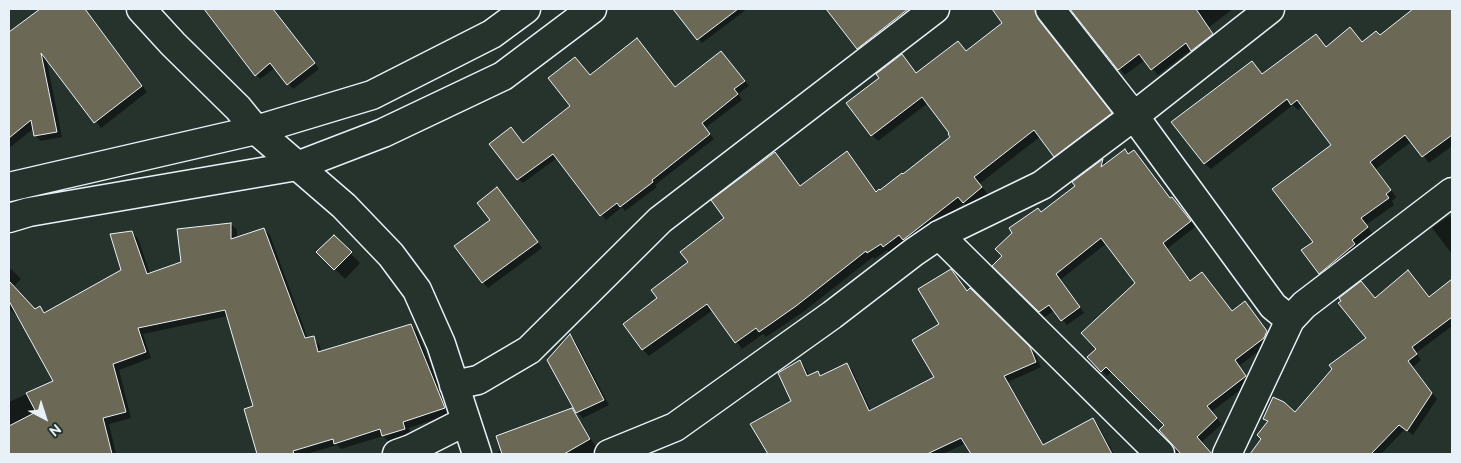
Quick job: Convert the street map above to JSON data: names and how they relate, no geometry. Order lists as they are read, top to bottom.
{
  "north": "bottom right"
}
